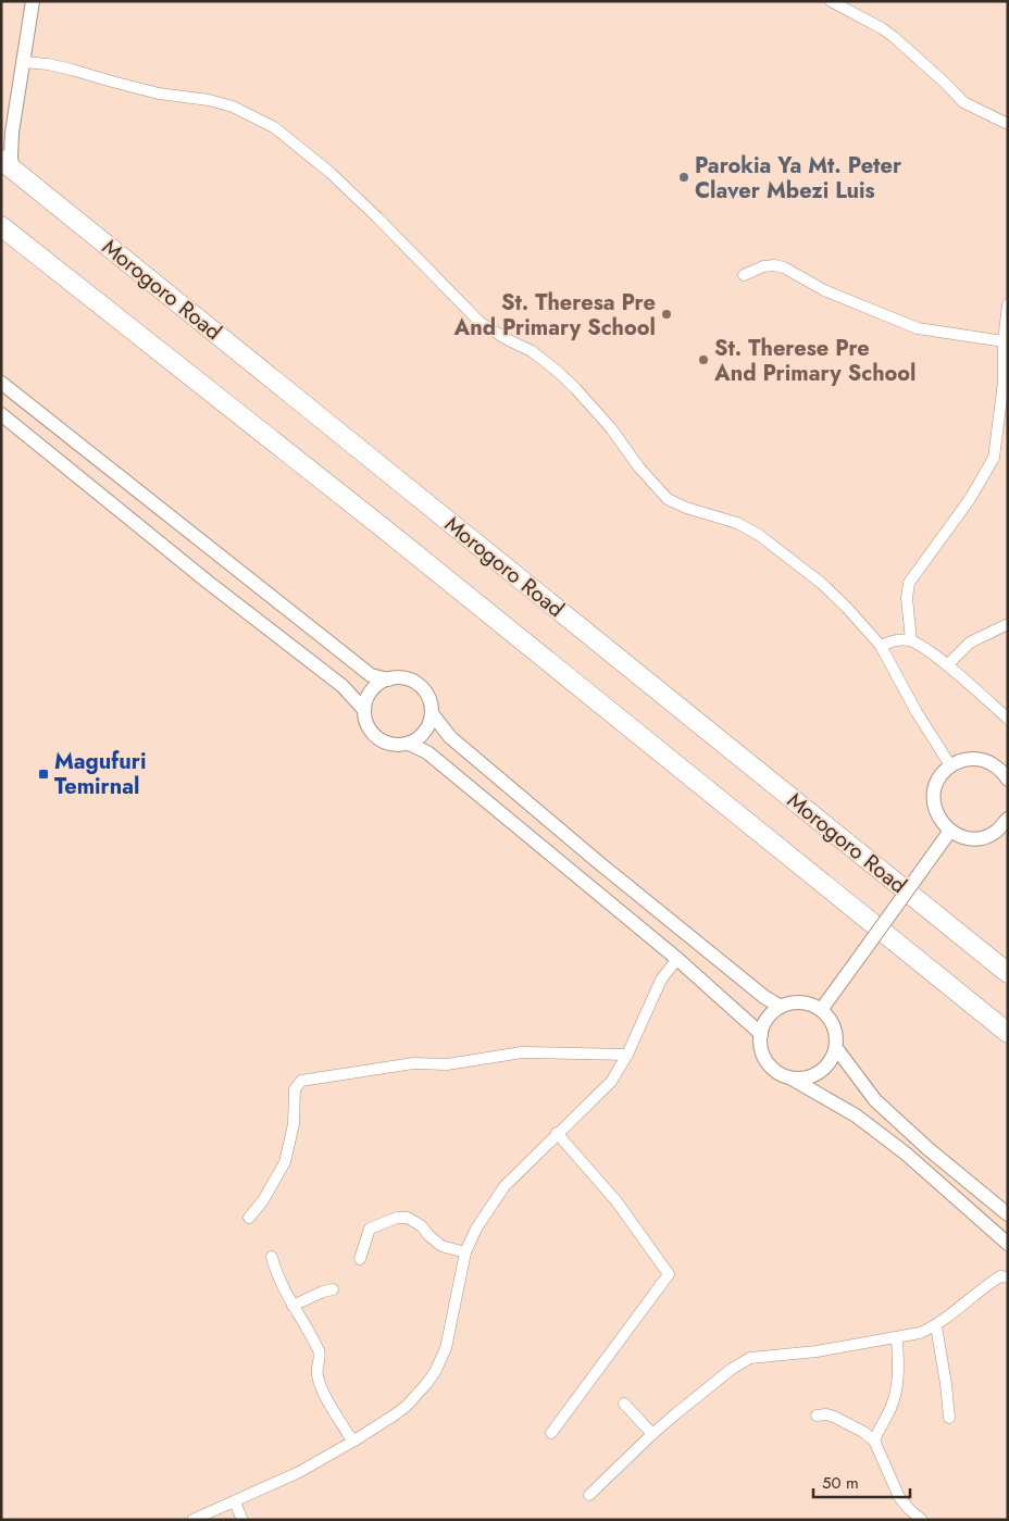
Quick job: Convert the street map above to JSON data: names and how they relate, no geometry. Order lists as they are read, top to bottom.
{
  "streets": {
    "highway": ["Morogoro Road"]
  },
  "places": {
    "other": ["Parokia Ya Mt. Peter Claver Mbezi Luis", "St. Theresa Pre And Primary School", "St. Therese Pre And Primary School"],
    "transit": ["Magufuri Temirnal"]
  },
  "scale_bar": "50 m"
}
